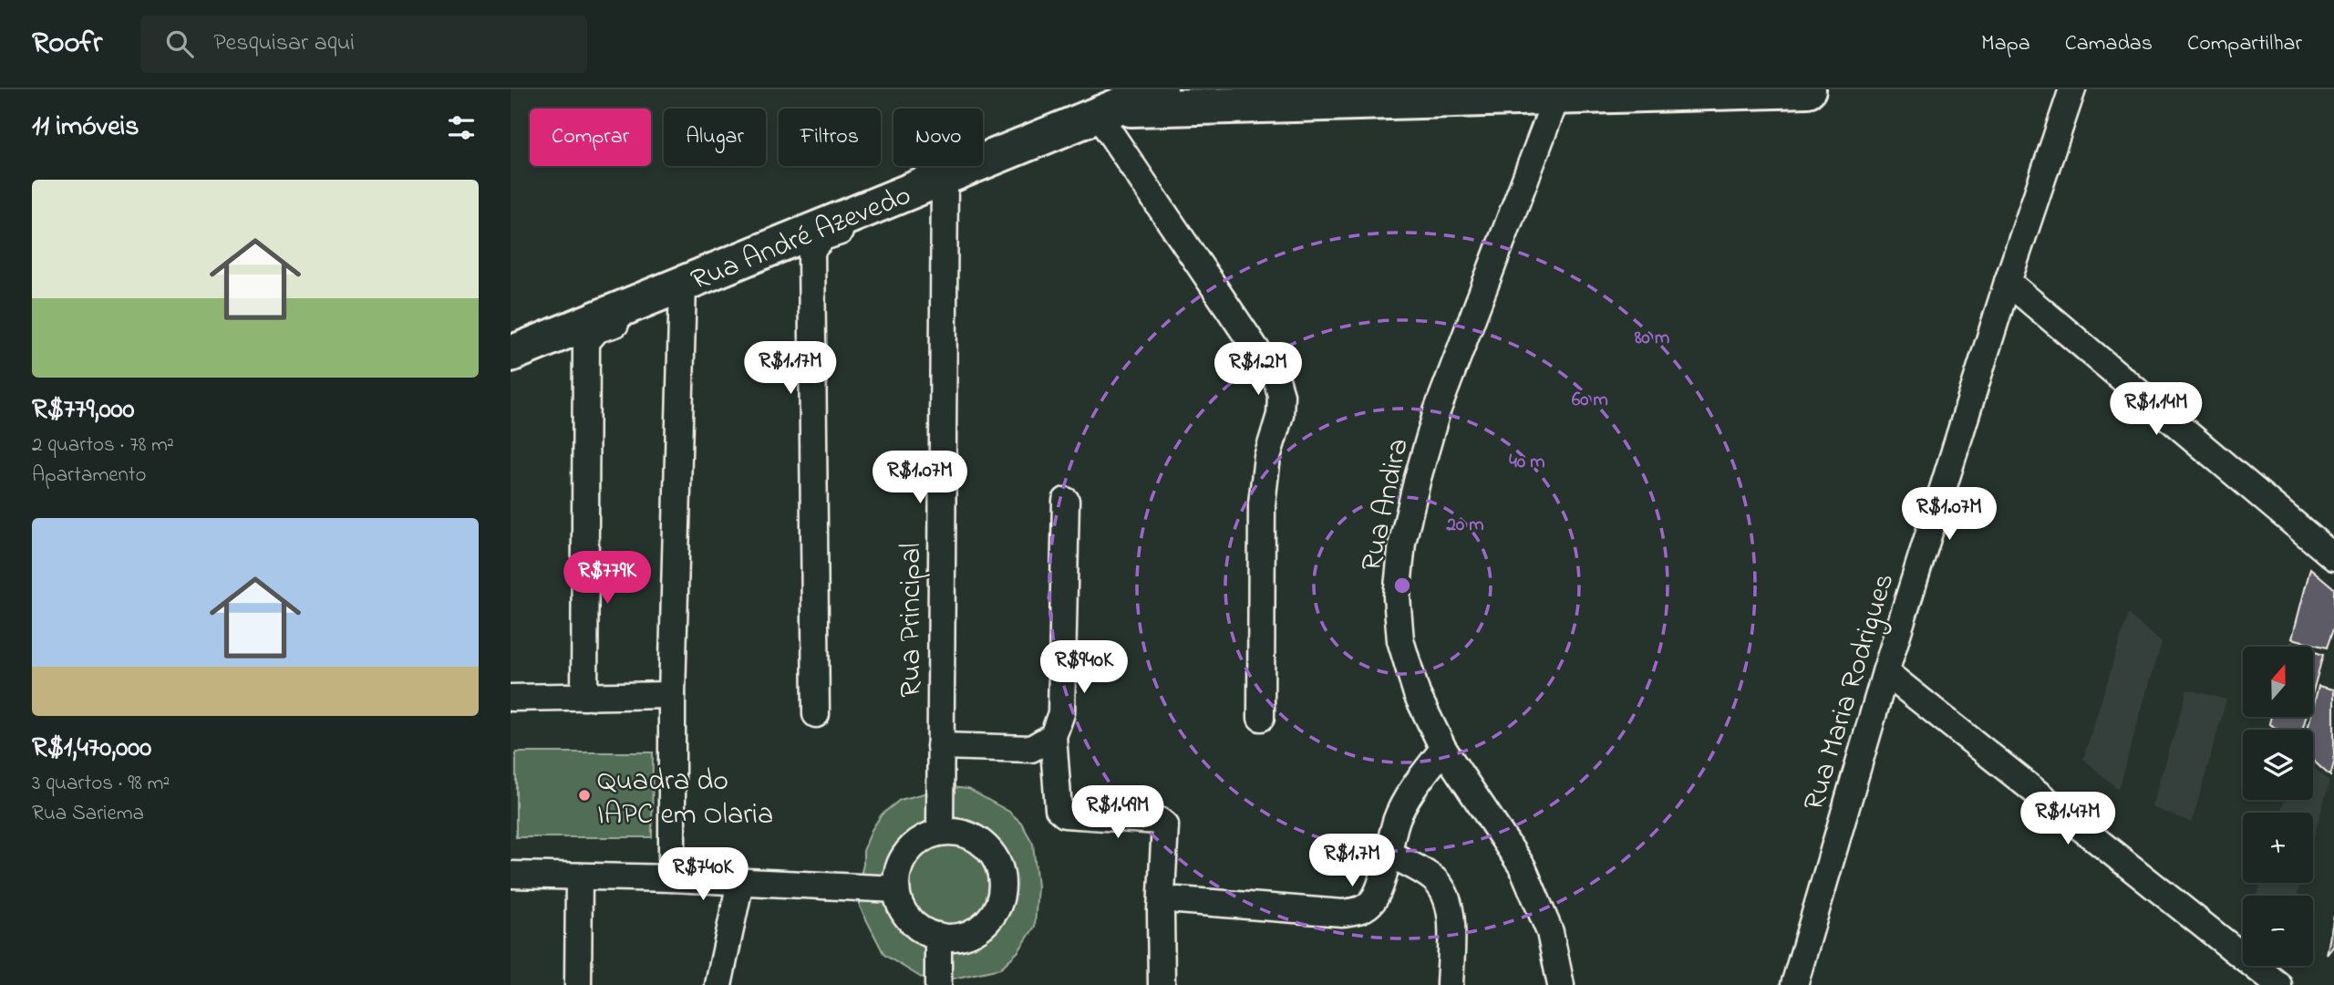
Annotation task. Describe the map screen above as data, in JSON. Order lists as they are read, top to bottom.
{
  "streets": {
    "street": [
      "Rua André Azevedo",
      "Rua Andira",
      "Rua Principal",
      "Rua Maria Rodrigues"
    ]
  },
  "crossings": [
    ["Rua André Azevedo", "Rua Principal"]
  ],
  "places": ["Quadra do IAPC em Olaria"],
  "north": "top",
  "page": {
    "header": "Roofr",
    "search": "Pesquisar aqui",
    "nav": ["Mapa", "Camadas", "Compartilhar"],
    "heading": "11 imóveis",
    "chip": [
      "Comprar",
      "Alugar",
      "Filtros",
      "Novo"
    ],
    "list": [
      {
        "name": "R$779,000",
        "note": "2 quartos · 78 m² · Apartamento"
      },
      {
        "name": "R$1,470,000",
        "note": "3 quartos · 98 m² · Rua Sariema"
      }
    ],
    "price": [
      "R$1.17M",
      "R$1.2M",
      "R$1.14M",
      "R$1.07M",
      "R$1.07M",
      "R$779K",
      "R$940K",
      "R$1.49M",
      "R$1.47M",
      "R$1.7M",
      "R$740K"
    ],
    "map_buttons": ["+", "−"]
  },
  "rings": [
    "80 m",
    "60 m",
    "40 m",
    "20 m"
  ]
}
